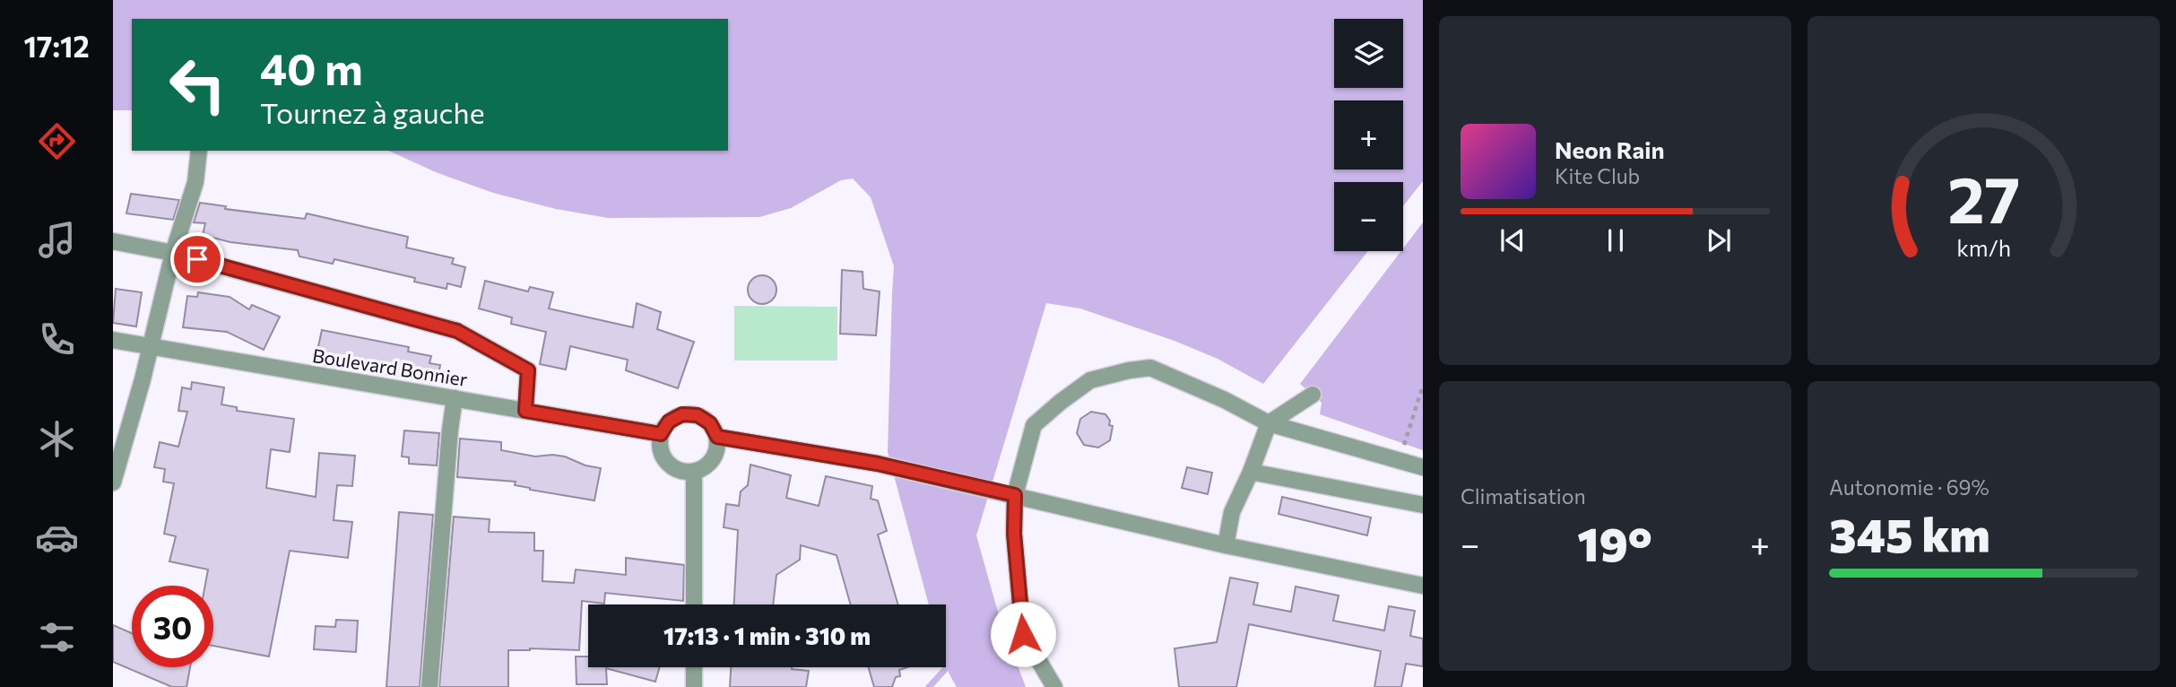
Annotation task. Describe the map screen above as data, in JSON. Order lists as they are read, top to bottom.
{
  "streets": {
    "street": ["Boulevard Bonnier"]
  },
  "page": {
    "tabs": "17:12",
    "map_buttons": ["+", "−"],
    "turn": ["40 m", "Tournez à gauche"],
    "song": ["Neon Rain", "Kite Club"],
    "tile": [
      "Climatisation",
      ["Autonomie · 69%", "345 km"]
    ],
    "heat": ["−", "19°", "+"],
    "limit": "30",
    "trip": "17:13 · 1 min · 310 m",
    "gauge": ["27", "km/h"]
  }
}
